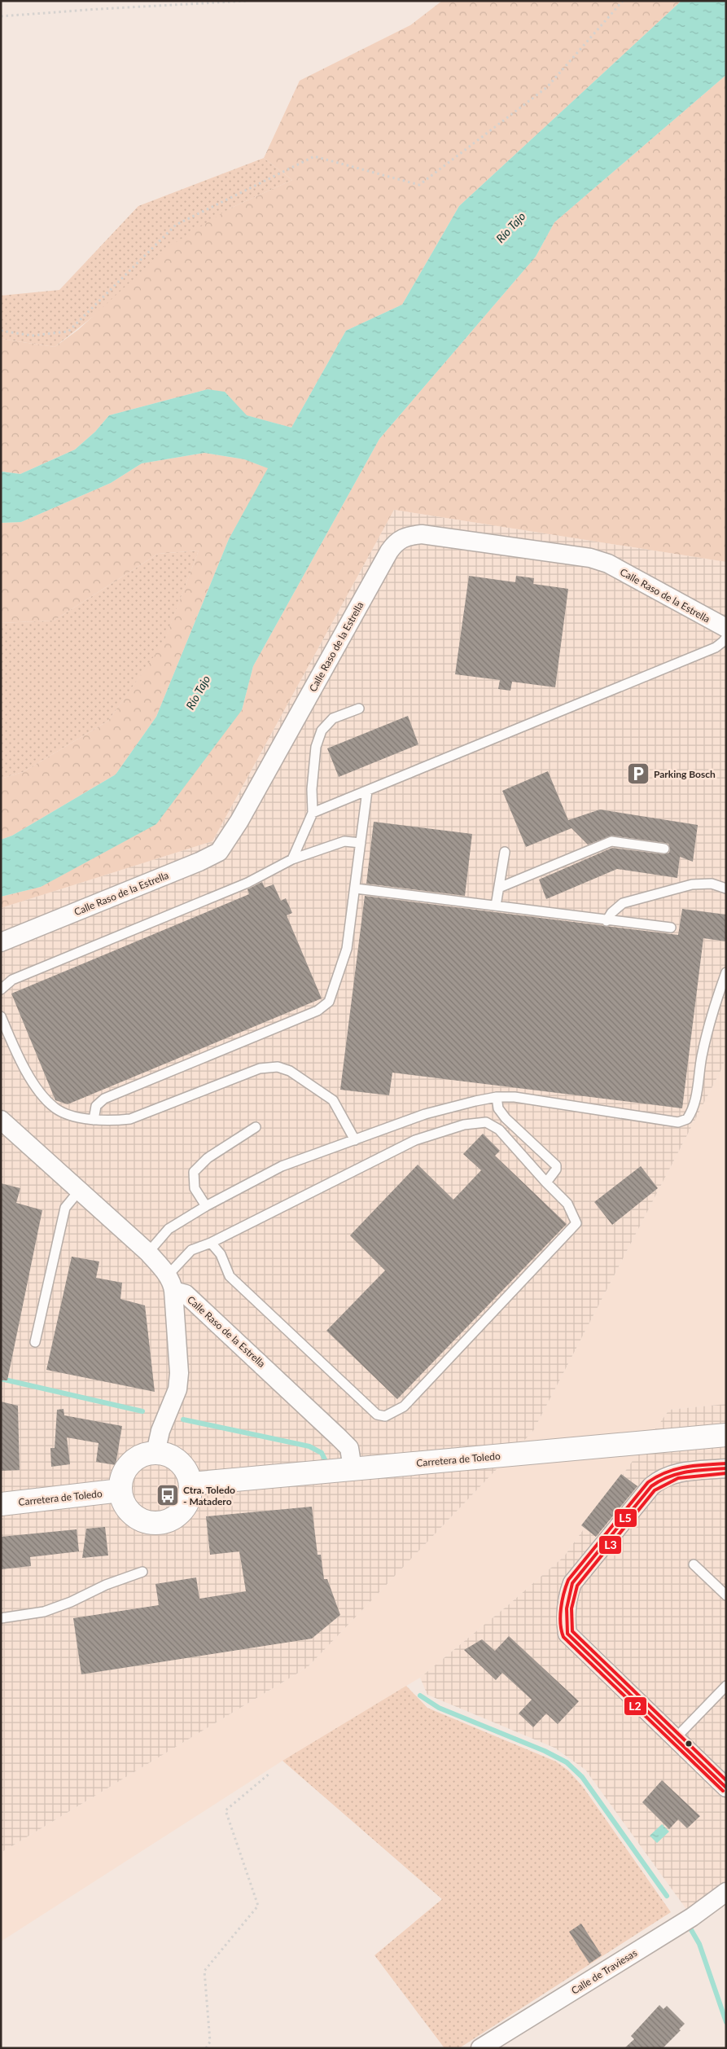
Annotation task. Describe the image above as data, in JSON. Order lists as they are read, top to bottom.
{
  "streets": {
    "street": ["Calle Raso de la Estrella", "Carretera de Toledo", "Calle de Traviesas"]
  },
  "crossings": [
    ["Calle Raso de la Estrella", "Carretera de Toledo"]
  ],
  "water": ["Río Tajo"],
  "places": {
    "parking": ["Parking Bosch"],
    "bus stop": ["Ctra. Toledo - Matadero"]
  },
  "lines": ["transit line L2", "transit line L5", "transit line L3"]
}
